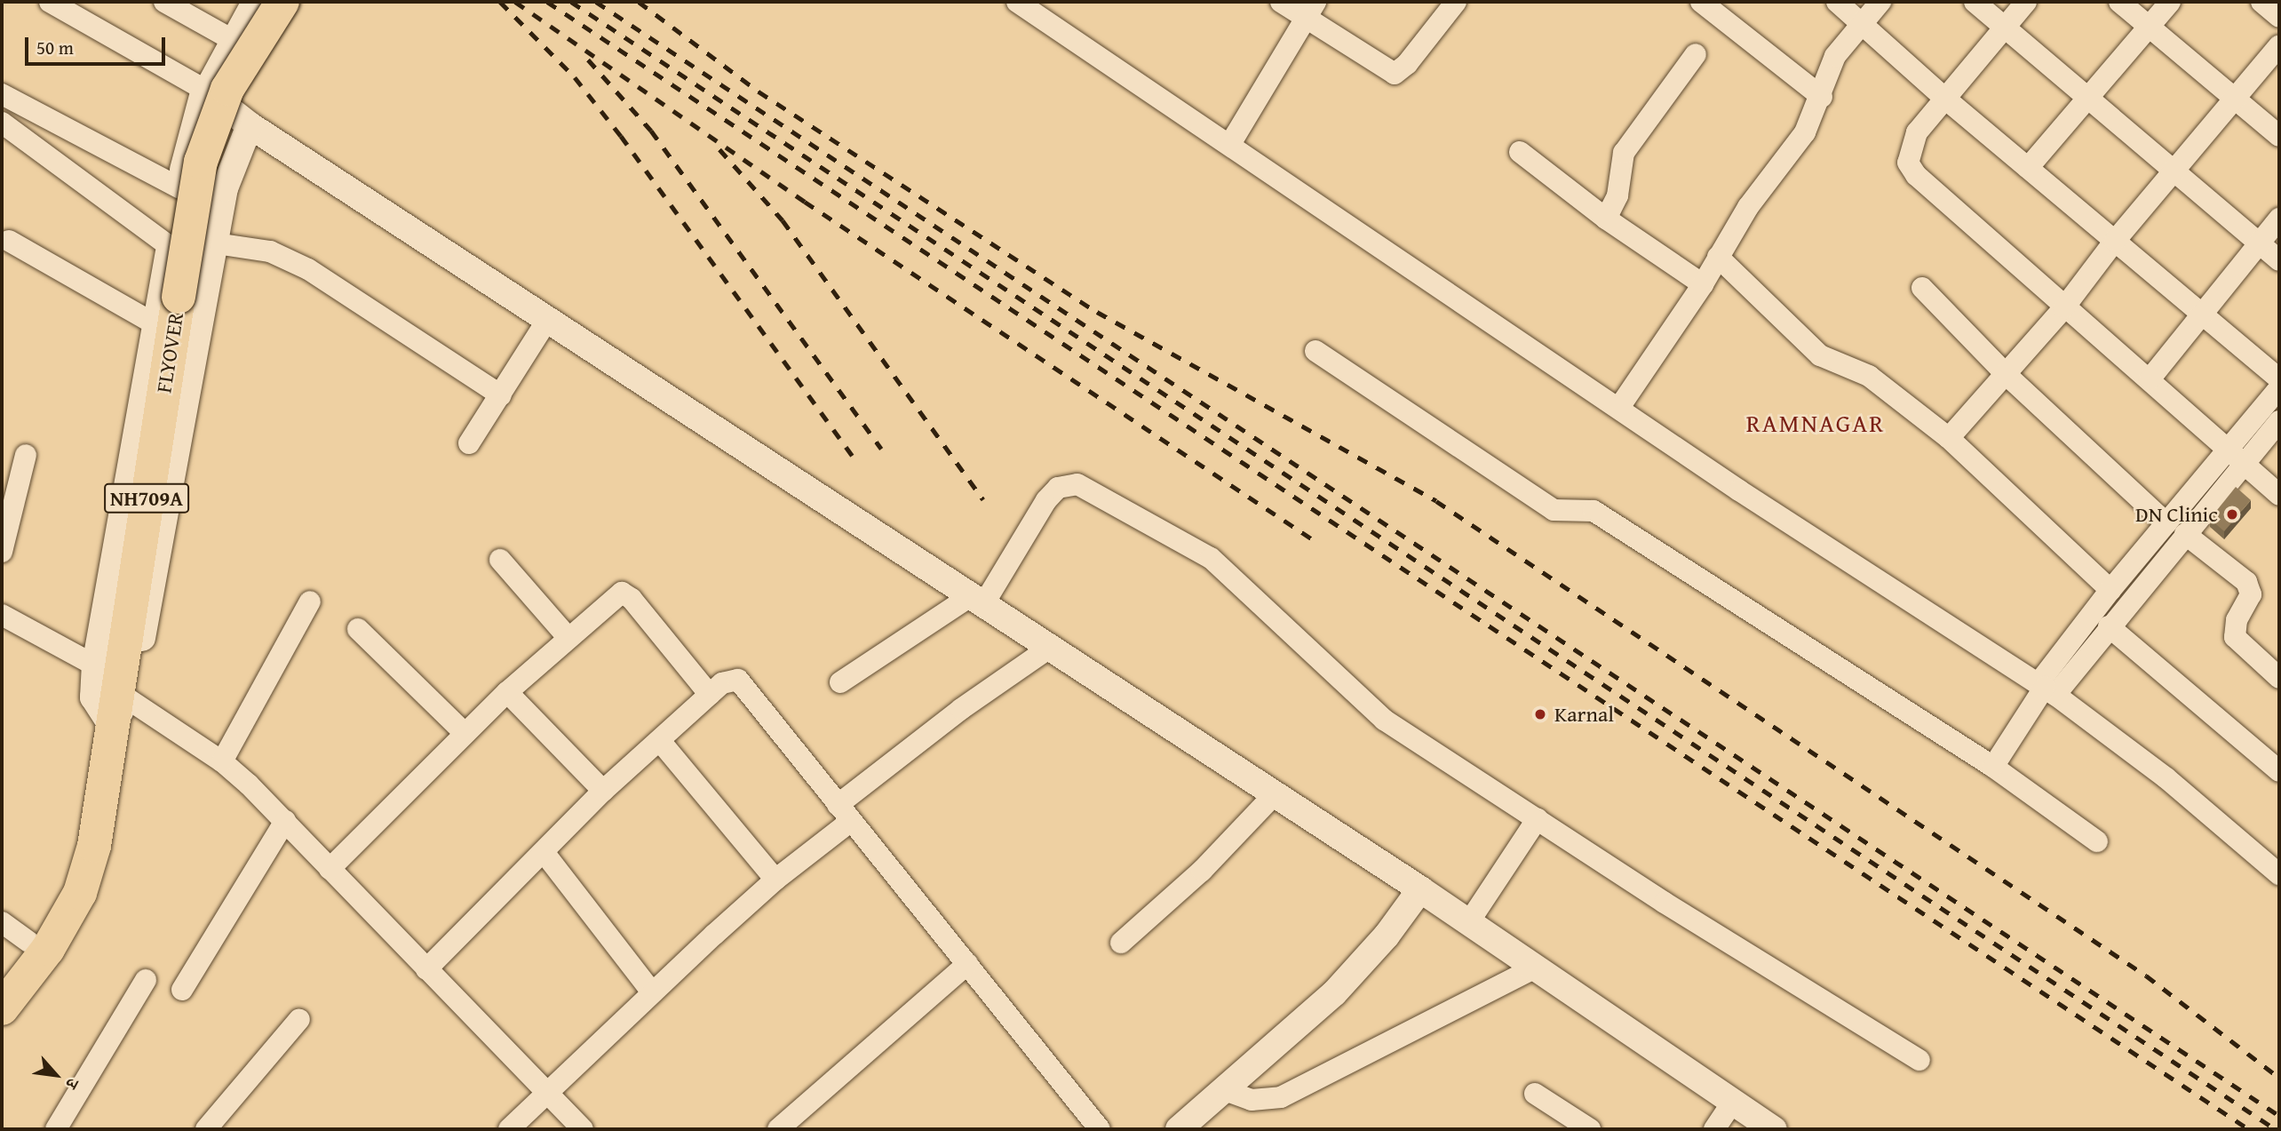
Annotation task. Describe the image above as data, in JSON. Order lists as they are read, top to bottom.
{
  "streets": {
    "highway": ["FLYOVER", "NH709A"]
  },
  "crossings": [
    ["FLYOVER", "NH709A"]
  ],
  "districts": ["RAMNAGAR"],
  "places": ["DN Clinic", "Karnal"],
  "scale_bar": "50 m",
  "north": "bottom right"
}
